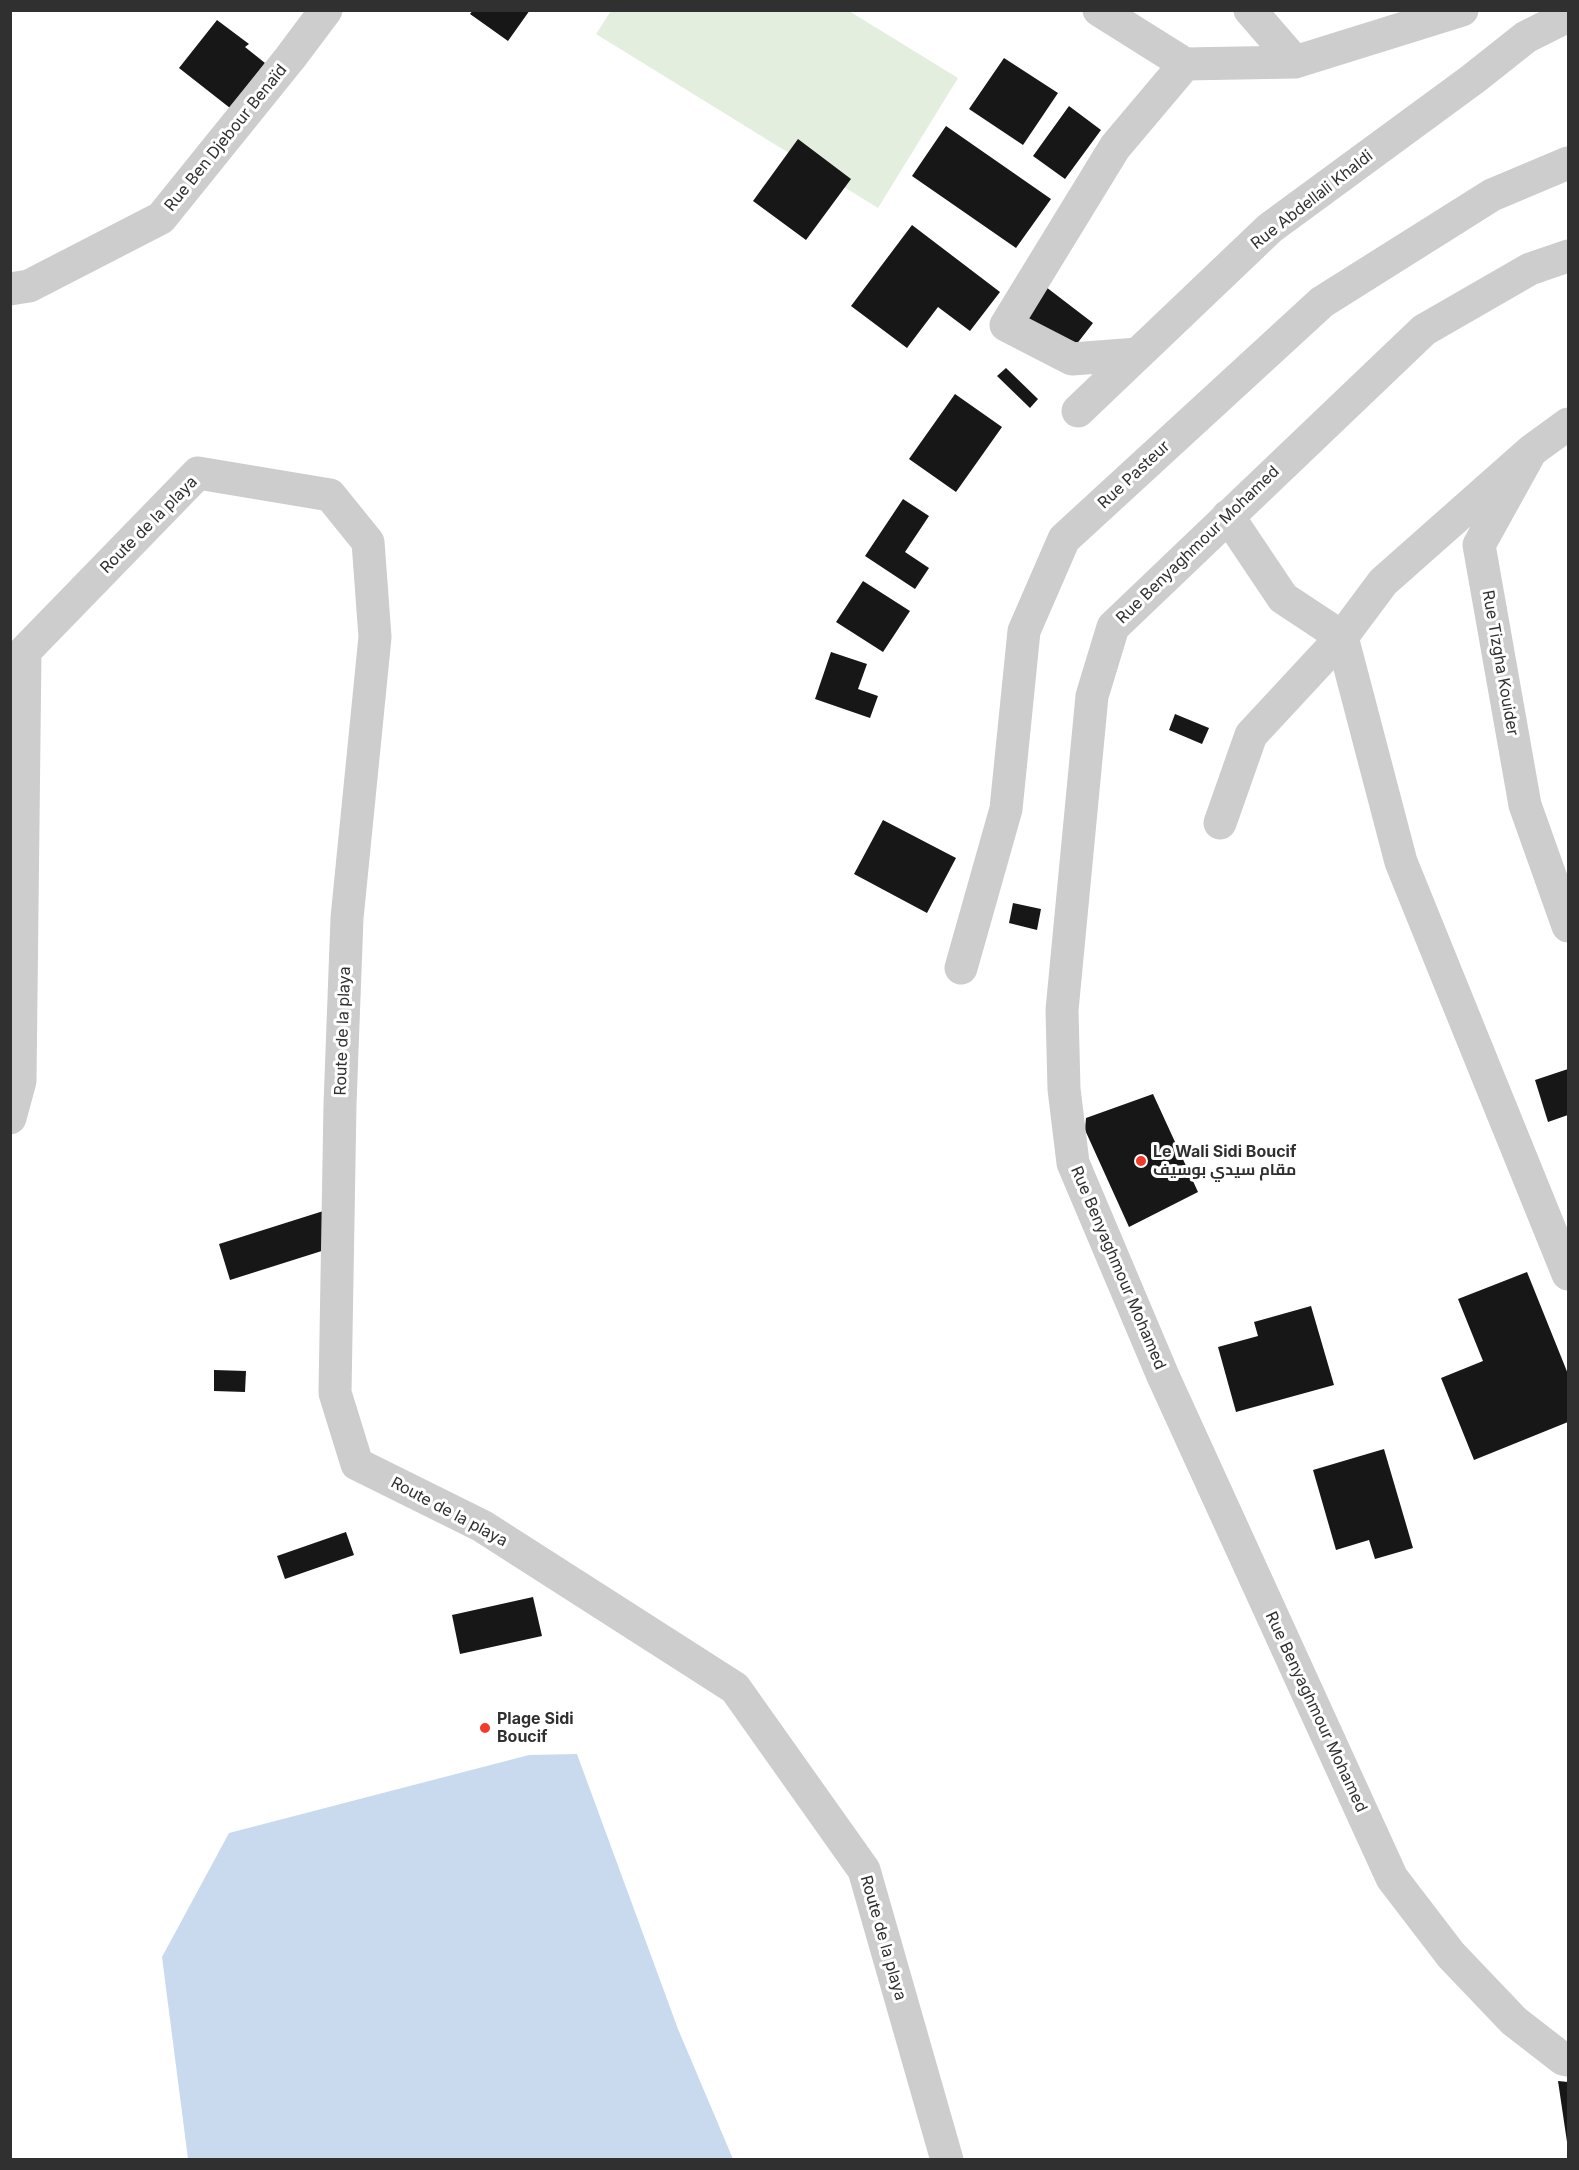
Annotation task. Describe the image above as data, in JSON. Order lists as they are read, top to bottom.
{
  "streets": {
    "street": [
      "Rue Ben Djebour Benaïd",
      "Rue Abdellali Khaldi",
      "Rue Pasteur",
      "Route de la playa",
      "Rue Benyaghmour Mohamed",
      "Rue Tizgha Kouider"
    ]
  },
  "places": ["Le Wali Sidi Boucif مقام سيدي بوسيف", "Plage Sidi Boucif"]
}
